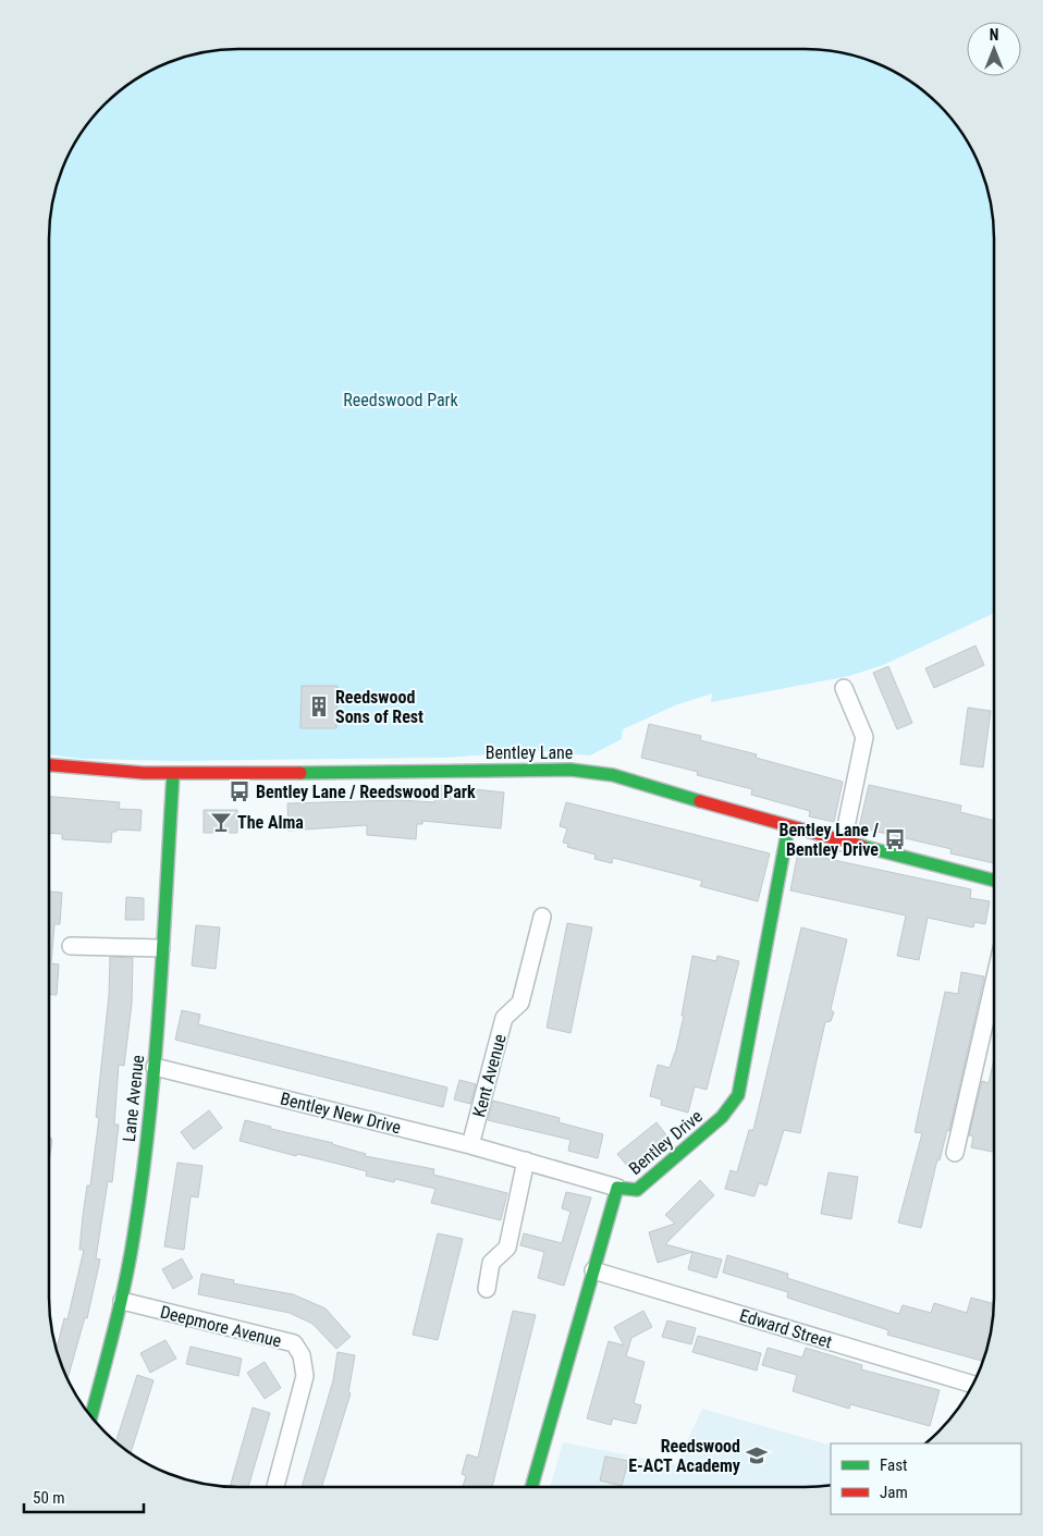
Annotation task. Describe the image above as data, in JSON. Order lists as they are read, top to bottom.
{
  "streets": {
    "street": [
      "Bentley Lane",
      "Kent Avenue",
      "Lane Avenue",
      "Bentley New Drive",
      "Bentley Drive",
      "Deepmore Avenue",
      "Edward Street"
    ]
  },
  "crossings": [
    ["Bentley Lane", "Lane Avenue"],
    ["Bentley Lane", "Bentley Drive"],
    ["Kent Avenue", "Bentley New Drive"],
    ["Lane Avenue", "Bentley New Drive"],
    ["Lane Avenue", "Deepmore Avenue"],
    ["Bentley New Drive", "Bentley Drive"],
    ["Bentley Drive", "Edward Street"]
  ],
  "parks": ["Reedswood Park"],
  "places": {
    "building": ["Reedswood Sons of Rest"],
    "bus stop": ["Bentley Lane / Reedswood Park", "Bentley Lane / Bentley Drive"],
    "bar": ["The Alma"],
    "school or university": ["Reedswood E-ACT Academy"]
  },
  "legend": ["Fast", "Jam"],
  "scale_bar": "50 m",
  "north": "top"
}
